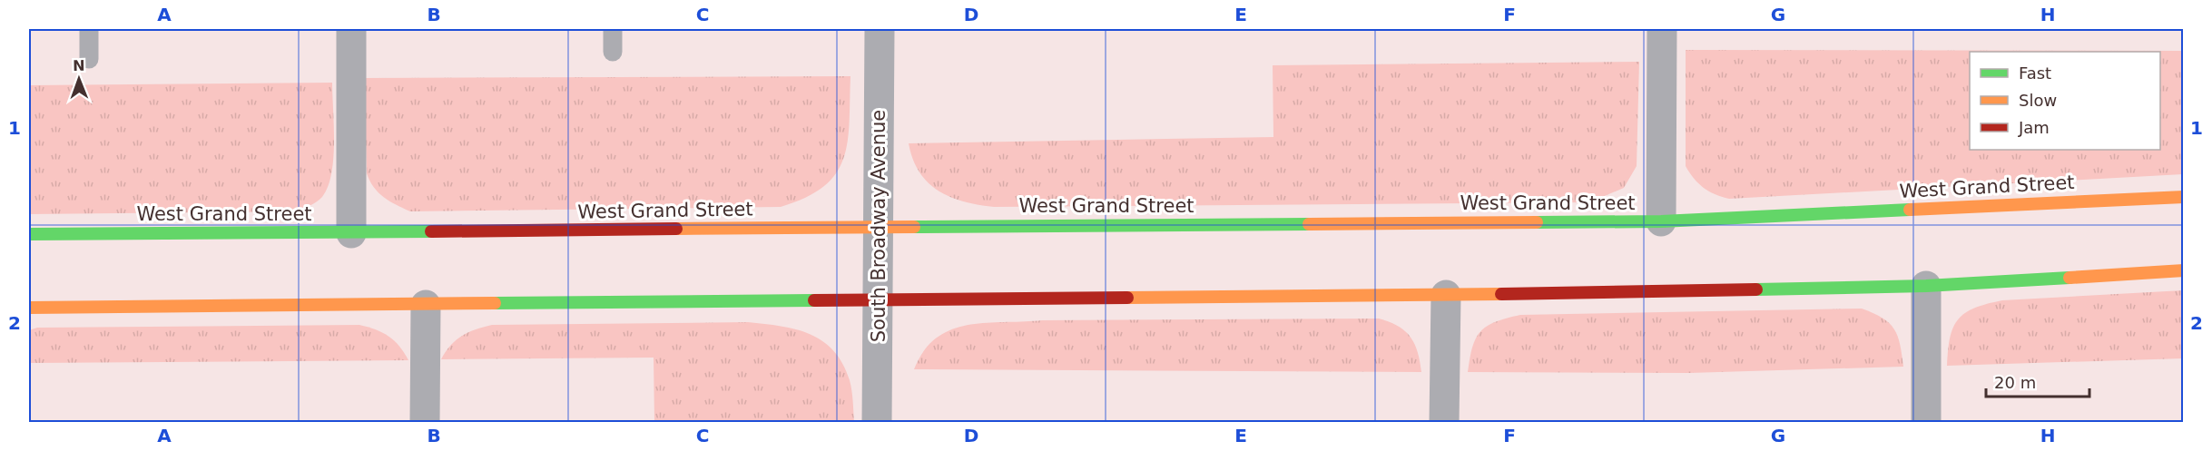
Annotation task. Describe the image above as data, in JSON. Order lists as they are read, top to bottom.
{
  "streets": {
    "main road": ["West Grand Street"],
    "street": ["South Broadway Avenue"]
  },
  "crossings": [
    ["West Grand Street", "South Broadway Avenue"]
  ],
  "legend": ["Fast", "Slow", "Jam"],
  "scale_bar": "20 m",
  "north": "top",
  "grid": {
    "columns": [
      "A",
      "B",
      "C",
      "D",
      "E",
      "F",
      "G",
      "H"
    ],
    "rows": ["1", "2"]
  }
}
